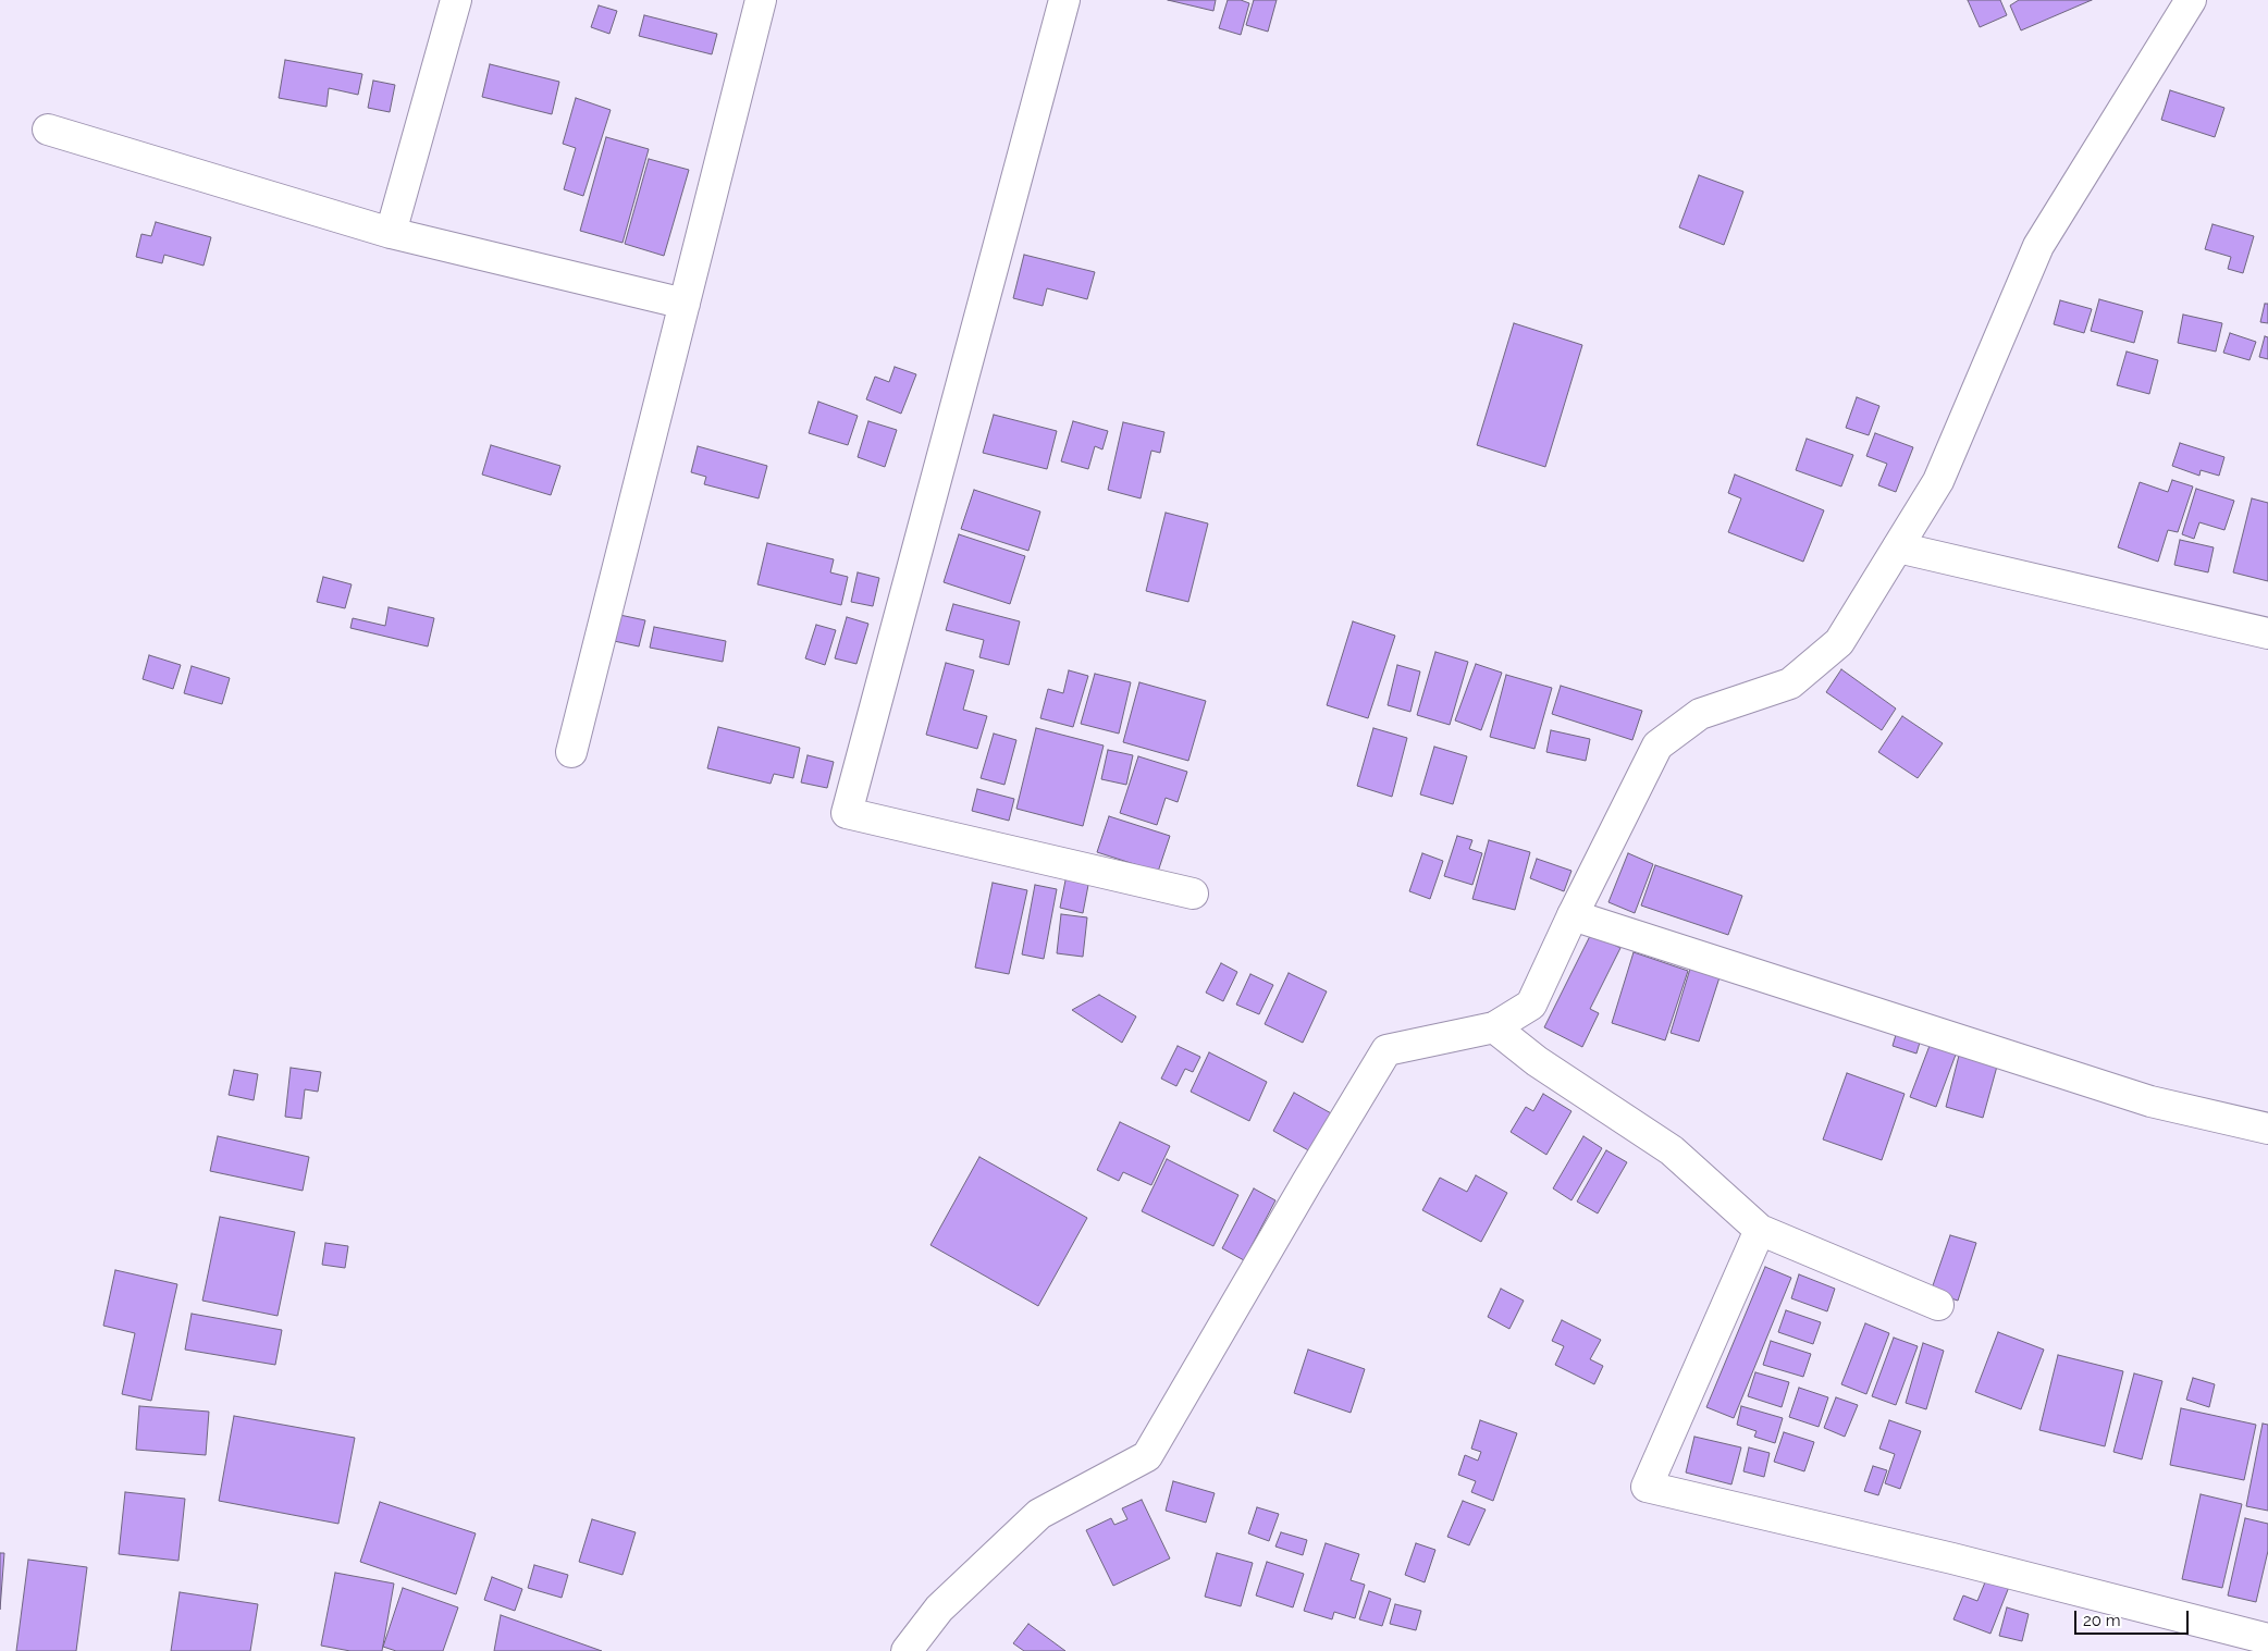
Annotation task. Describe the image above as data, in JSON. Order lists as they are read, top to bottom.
{
  "scale_bar": "20 m"
}
